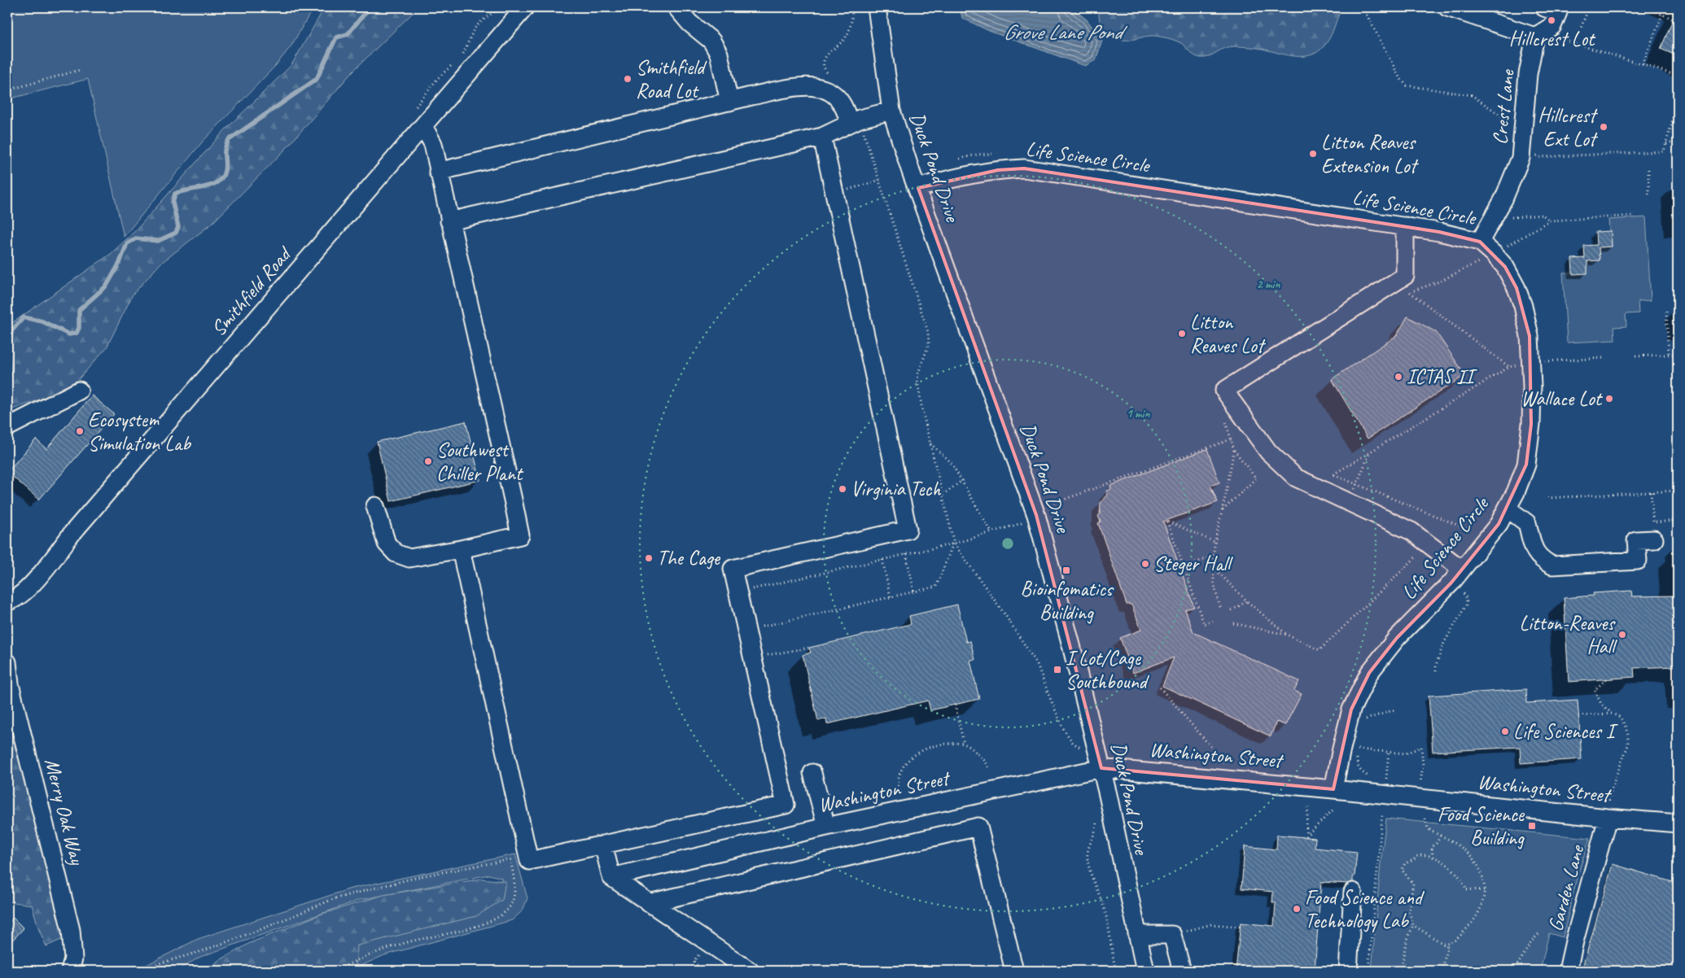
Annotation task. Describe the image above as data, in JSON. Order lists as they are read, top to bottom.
{
  "streets": {
    "street": [
      "Crest Lane",
      "Life Science Circle",
      "Duck Pond Drive",
      "Smithfield Road",
      "Washington Street",
      "Merry Oak Way",
      "Garden Lane"
    ]
  },
  "crossings": [
    ["Crest Lane", "Life Science Circle"],
    ["Life Science Circle", "Duck Pond Drive"],
    ["Life Science Circle", "Washington Street"],
    ["Duck Pond Drive", "Washington Street"],
    ["Washington Street", "Garden Lane"]
  ],
  "water": ["Grove Lane Pond"],
  "places": {
    "other": [
      "Hillcrest Lot",
      "Smithfield Road Lot",
      "Hillcrest Ext Lot",
      "Litton Reaves Extension Lot",
      "Litton Reaves Lot",
      "ICTAS II",
      "Wallace Lot",
      "Ecosystem Simulation Lab",
      "Southwest Chiller Plant",
      "Virginia Tech",
      "The Cage",
      "Steger Hall",
      "Litton-Reaves Hall",
      "Life Sciences I",
      "Food Science and Technology Lab"
    ],
    "transit": ["Bioinfomatics Building", "I Lot/Cage Southbound", "Food Science Building"]
  },
  "rings": ["2 min", "1 min"]
}
